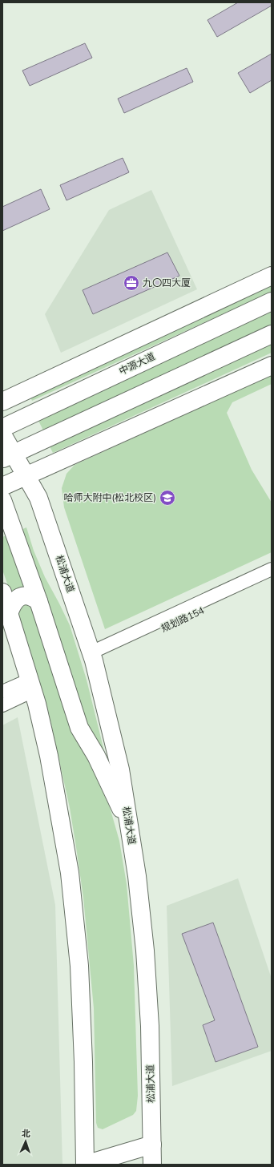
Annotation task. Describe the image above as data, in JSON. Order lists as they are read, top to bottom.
{
  "streets": {
    "highway": ["中源大道", "松浦大道"],
    "street": ["规划路154"]
  },
  "crossings": [
    ["松浦大道", "规划路154"]
  ],
  "places": {
    "office": ["九〇四大厦"],
    "school or university": ["哈师大附中(松北校区)"]
  },
  "north": "top"
}
